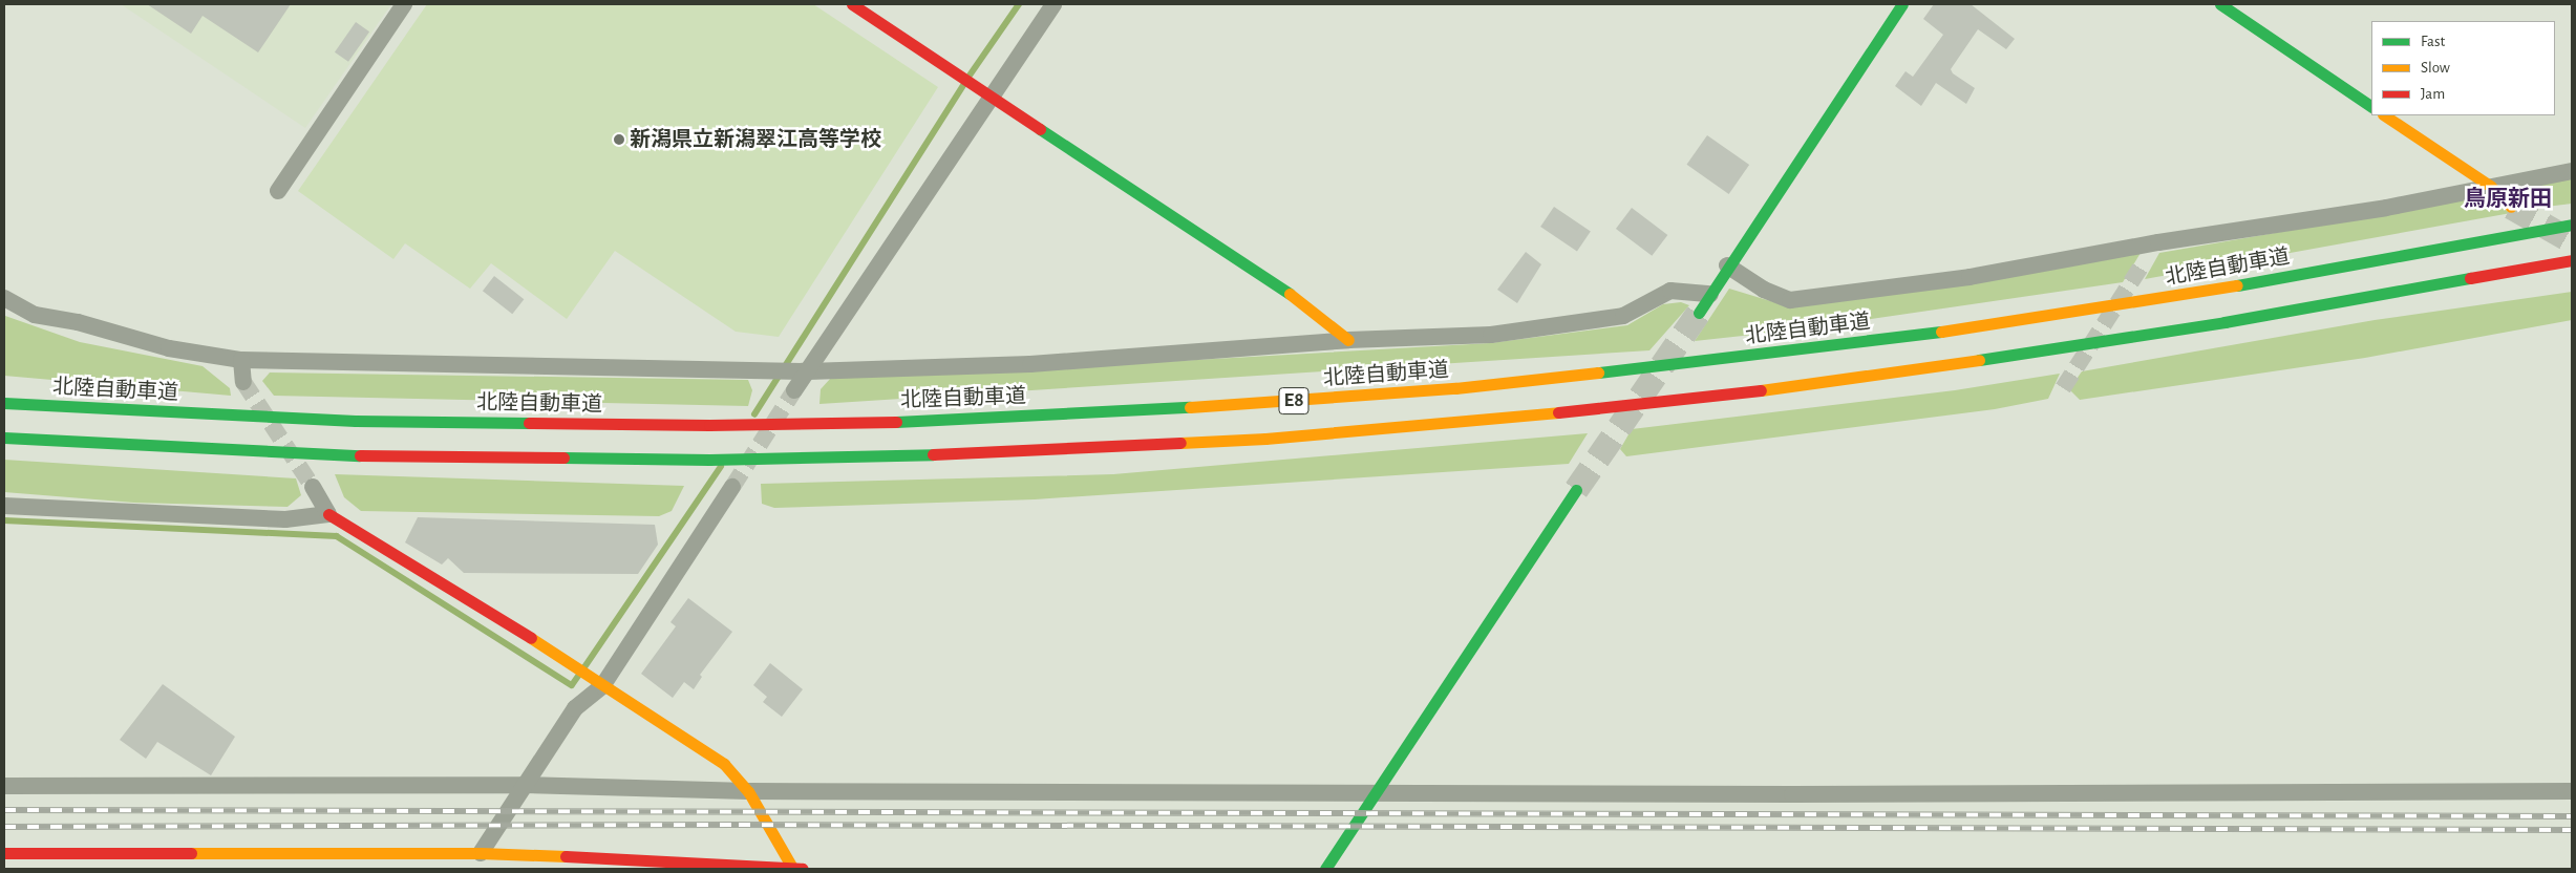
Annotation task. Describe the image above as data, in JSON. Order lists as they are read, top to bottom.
{
  "streets": {
    "main road": ["北陸自動車道", "E8"]
  },
  "districts": ["鳥原新田"],
  "places": ["新潟県立新潟翠江高等学校"],
  "legend": ["Fast", "Slow", "Jam"]
}
